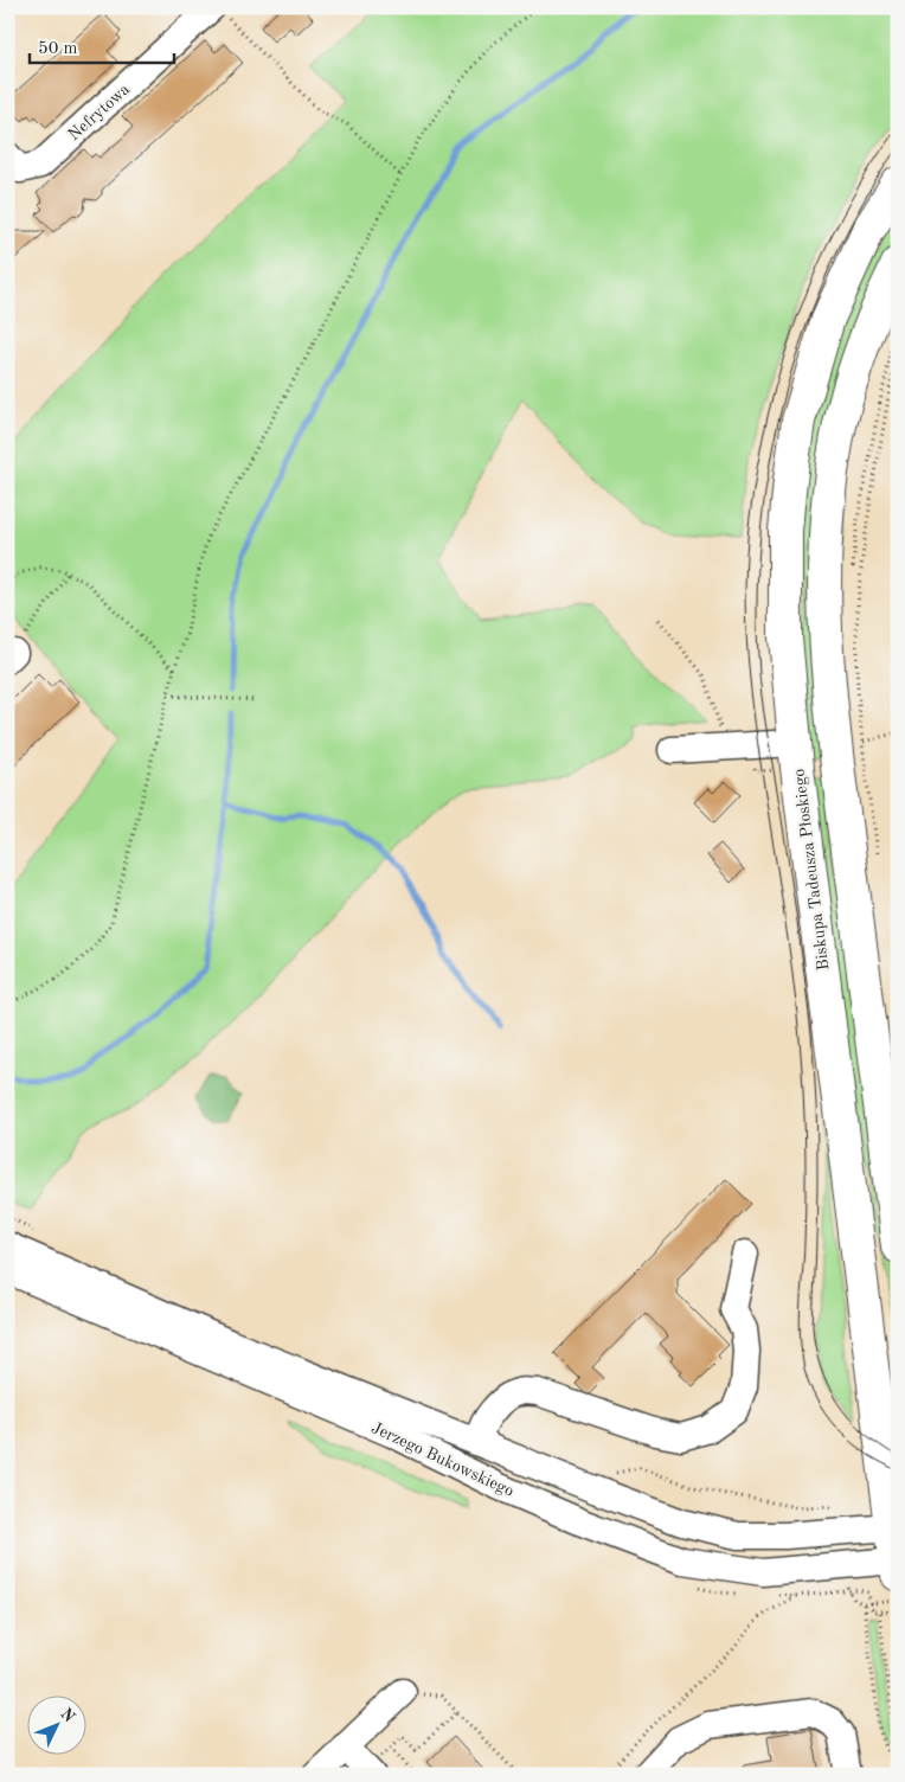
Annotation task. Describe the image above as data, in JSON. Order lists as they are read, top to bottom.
{
  "streets": {
    "main road": ["Biskupa Tadeusza Płoskiego"],
    "street": ["Nefrytowa", "Jerzego Bukowskiego"]
  },
  "crossings": [
    ["Biskupa Tadeusza Płoskiego", "Jerzego Bukowskiego"]
  ],
  "scale_bar": "50 m",
  "north": "top right"
}
